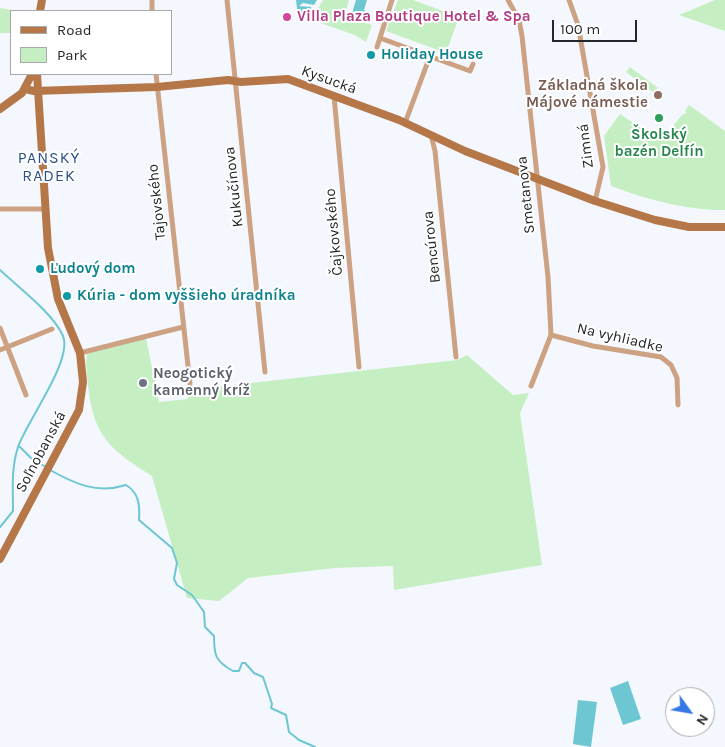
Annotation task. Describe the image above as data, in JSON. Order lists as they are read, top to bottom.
{
  "streets": {
    "street": [
      "Kysucká",
      "Zimná",
      "Kukučínova",
      "Smetanova",
      "Tajovského",
      "Čajkovského",
      "Bencúrova",
      "Na vyhliadke",
      "Soľnobanská"
    ]
  },
  "crossings": [
    ["Kysucká", "Zimná"],
    ["Kysucká", "Kukučínova"],
    ["Kysucká", "Smetanova"],
    ["Kysucká", "Tajovského"],
    ["Kysucká", "Čajkovského"],
    ["Kysucká", "Bencúrova"],
    ["Kysucká", "Soľnobanská"],
    ["Smetanova", "Na vyhliadke"]
  ],
  "districts": ["PANSKÝ RADEK"],
  "places": [
    "Villa Plaza Boutique Hotel & Spa",
    "Holiday House",
    "Základná škola Májové námestie",
    "Školský bazén Delfín",
    "Ľudový dom",
    "Kúria - dom vyššieho úradníka",
    "Neogotický kamenný kríž"
  ],
  "legend": ["Road", "Park"],
  "scale_bar": "100 m",
  "north": "bottom right"
}
